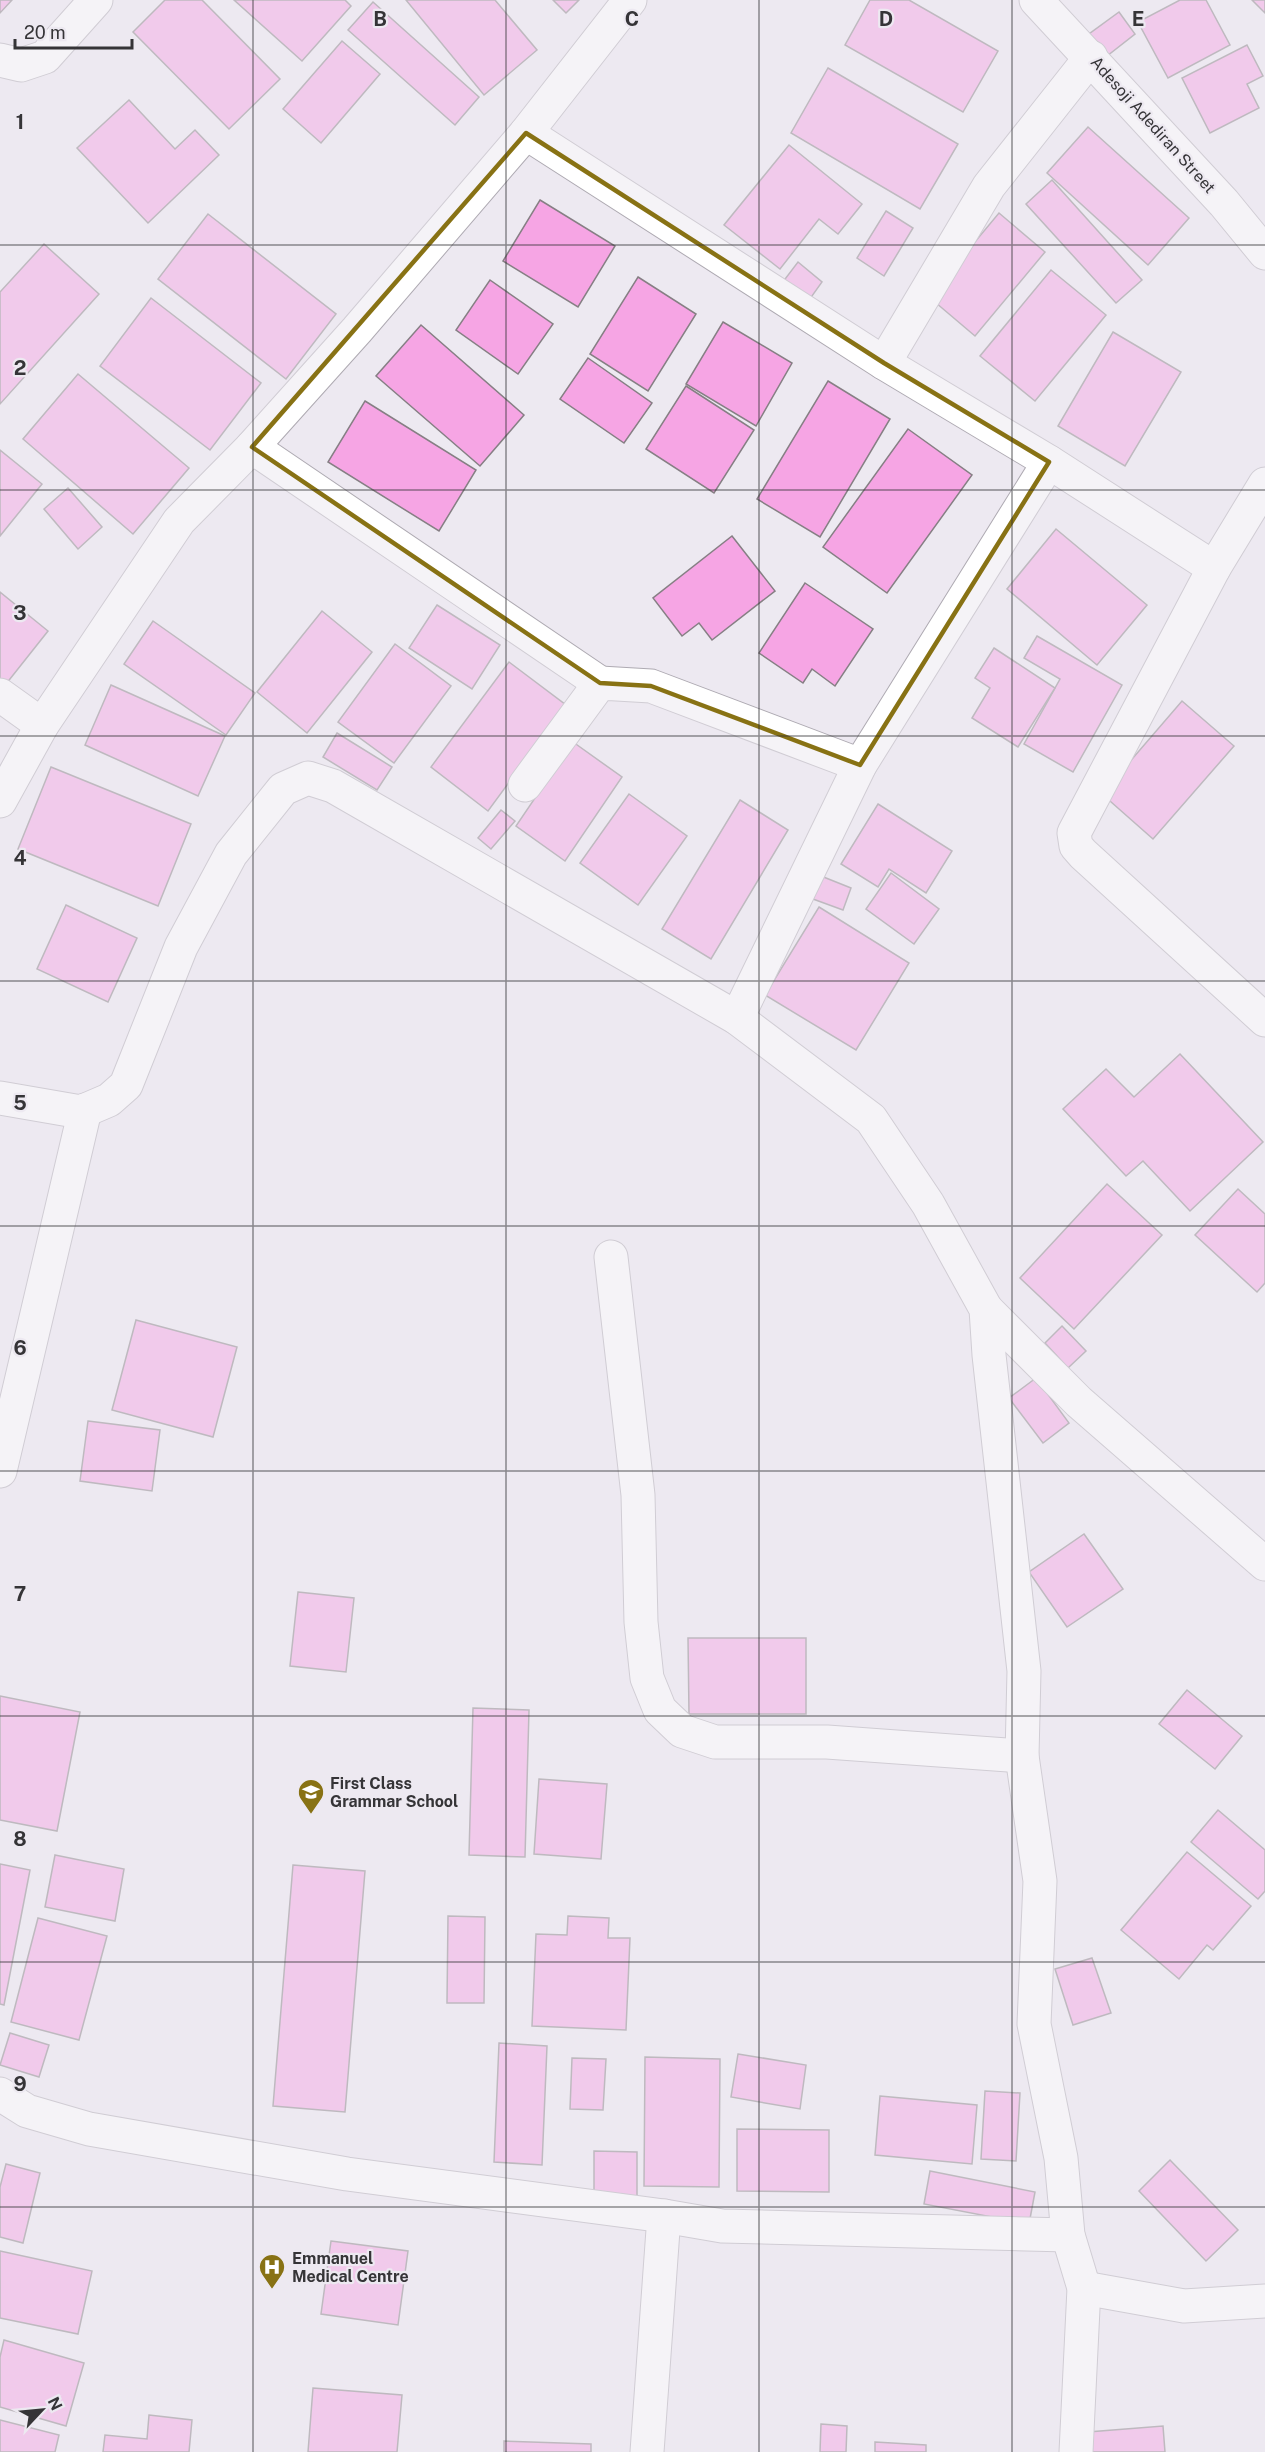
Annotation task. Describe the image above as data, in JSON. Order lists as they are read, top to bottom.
{
  "streets": {
    "street": ["Adesoji Adediran Street"]
  },
  "places": {
    "school or university": ["First Class Grammar School"],
    "hospital": ["Emmanuel Medical Centre"]
  },
  "scale_bar": "20 m",
  "north": "top right",
  "grid": {
    "columns": [
      "B",
      "C",
      "D",
      "E"
    ],
    "rows": [
      "1",
      "2",
      "3",
      "4",
      "5",
      "6",
      "7",
      "8",
      "9"
    ]
  }
}
